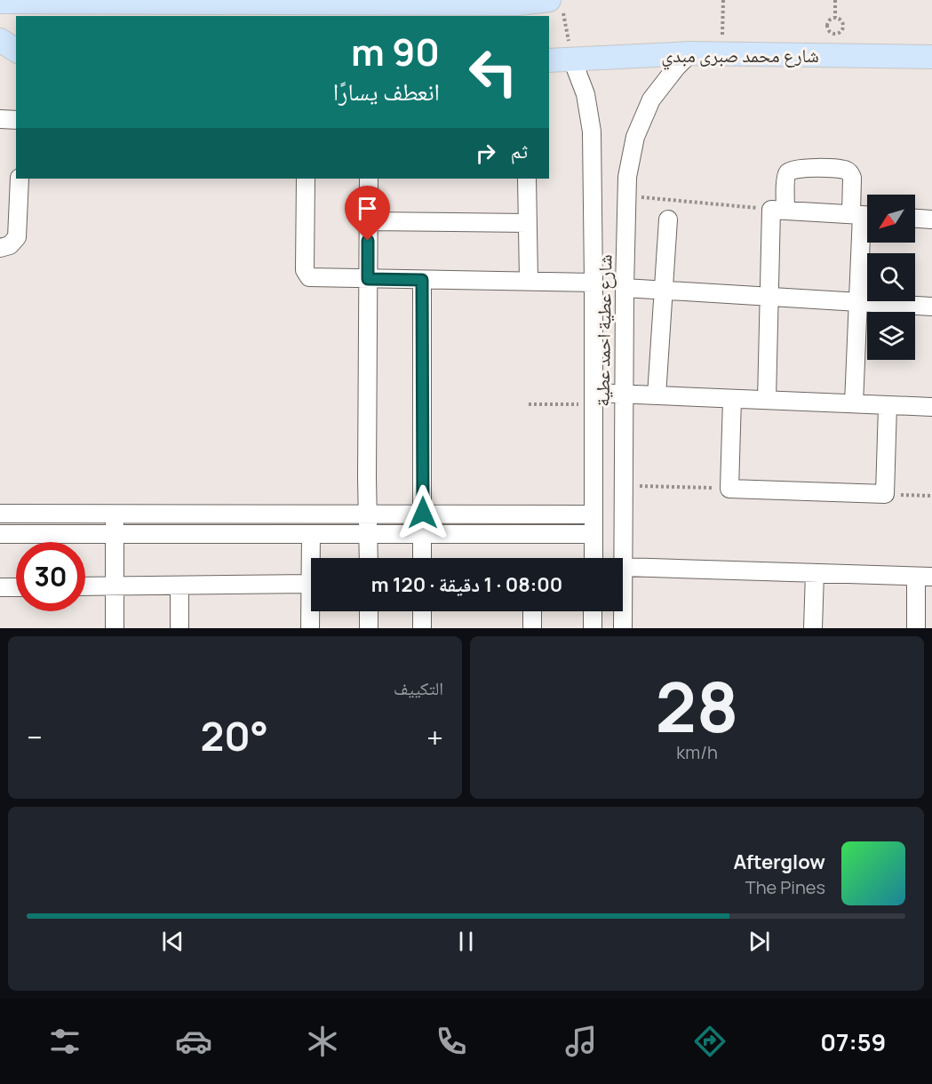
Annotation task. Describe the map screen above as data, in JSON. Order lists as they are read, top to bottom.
{
  "streets": {
    "main road": ["شارع محمد صبرى مبدي"],
    "street": ["شارع عطية احمد عطية"]
  },
  "crossings": [
    ["شارع محمد صبرى مبدي", "شارع عطية احمد عطية"]
  ],
  "north": "bottom left",
  "page": {
    "turn": ["90 m", "انعطف يسارًا"],
    "then": "ثم",
    "limit": "30",
    "trip": "08:00 · 1 دقيقة · 120 m",
    "tile": [
      ["28", "km/h"],
      "التكييف"
    ],
    "heat": ["−", "20°", "+"],
    "song": ["Afterglow", "The Pines"],
    "tabs": "07:59"
  }
}
